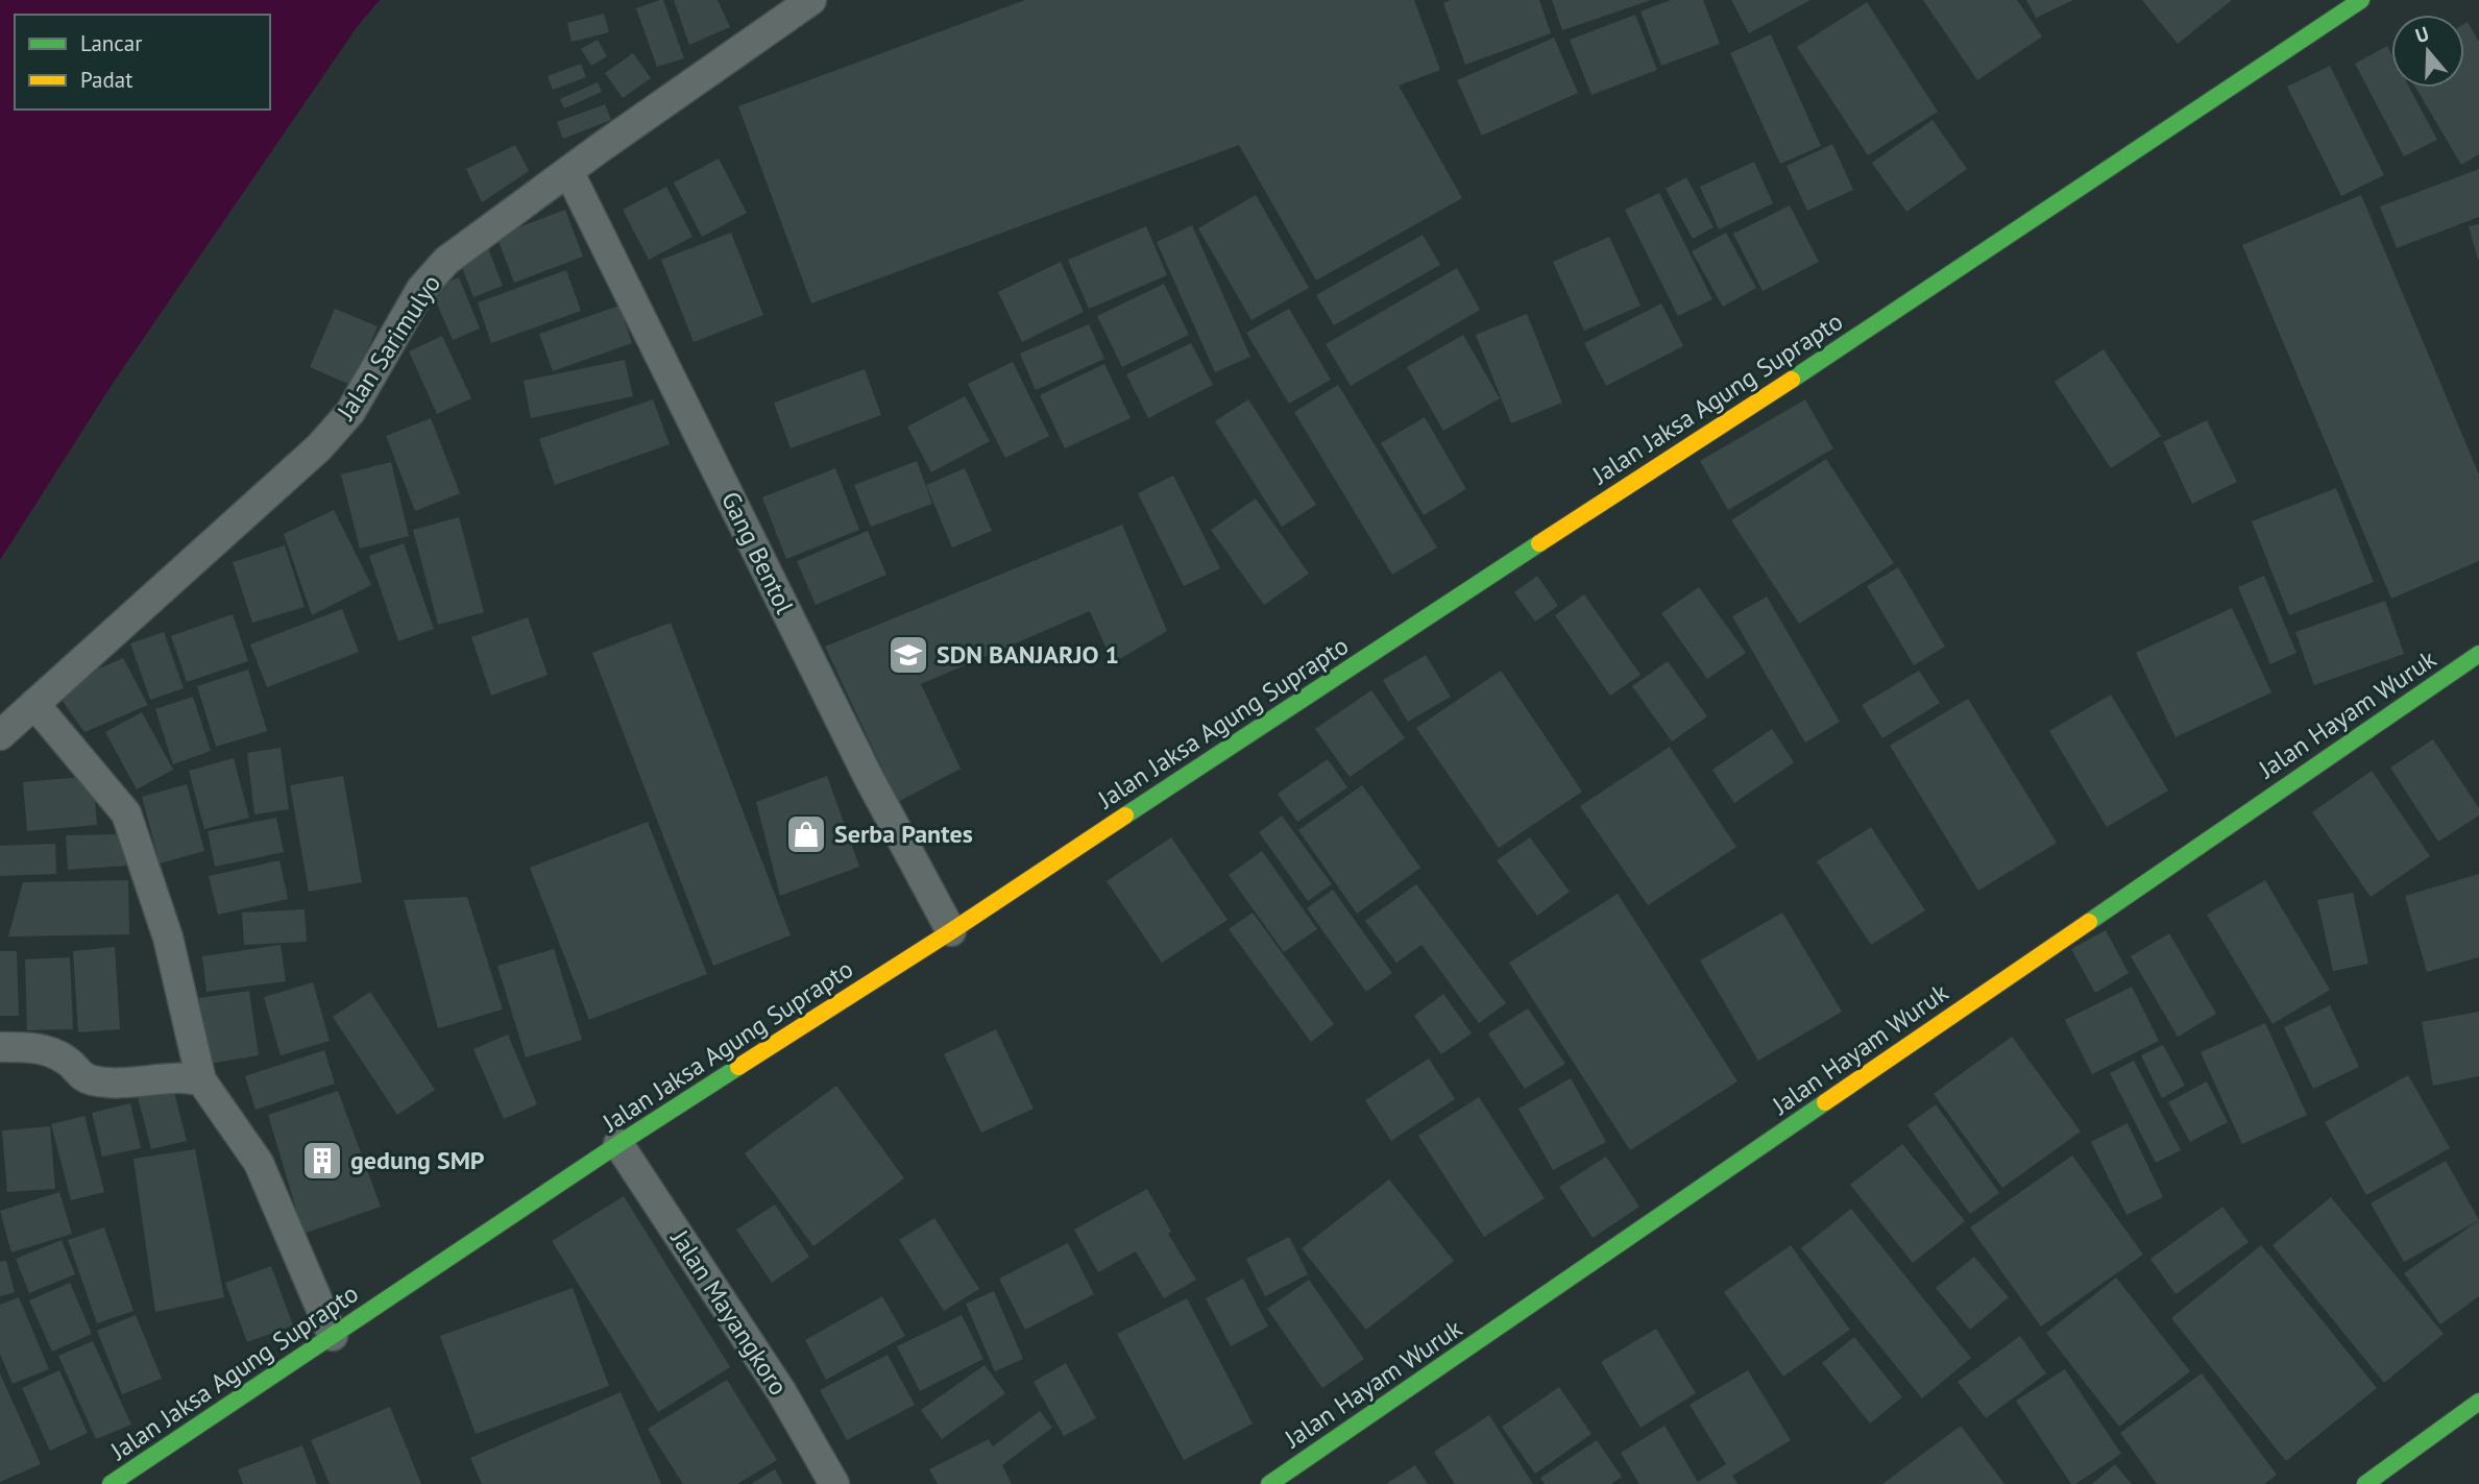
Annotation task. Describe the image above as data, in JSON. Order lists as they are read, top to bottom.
{
  "streets": {
    "main road": ["Jalan Jaksa Agung Suprapto", "Jalan Hayam Wuruk"],
    "street": ["Jalan Sarimulyo", "Gang Bentol", "Jalan Mayangkoro"]
  },
  "crossings": [
    ["Jalan Sarimulyo", "Gang Bentol"],
    ["Jalan Jaksa Agung Suprapto", "Gang Bentol"],
    ["Jalan Jaksa Agung Suprapto", "Jalan Mayangkoro"]
  ],
  "places": {
    "school or university": ["SDN BANJARJO 1"],
    "shop": ["Serba Pantes"],
    "building": ["gedung SMP"]
  },
  "legend": ["Lancar", "Padat"],
  "north": "top"
}
